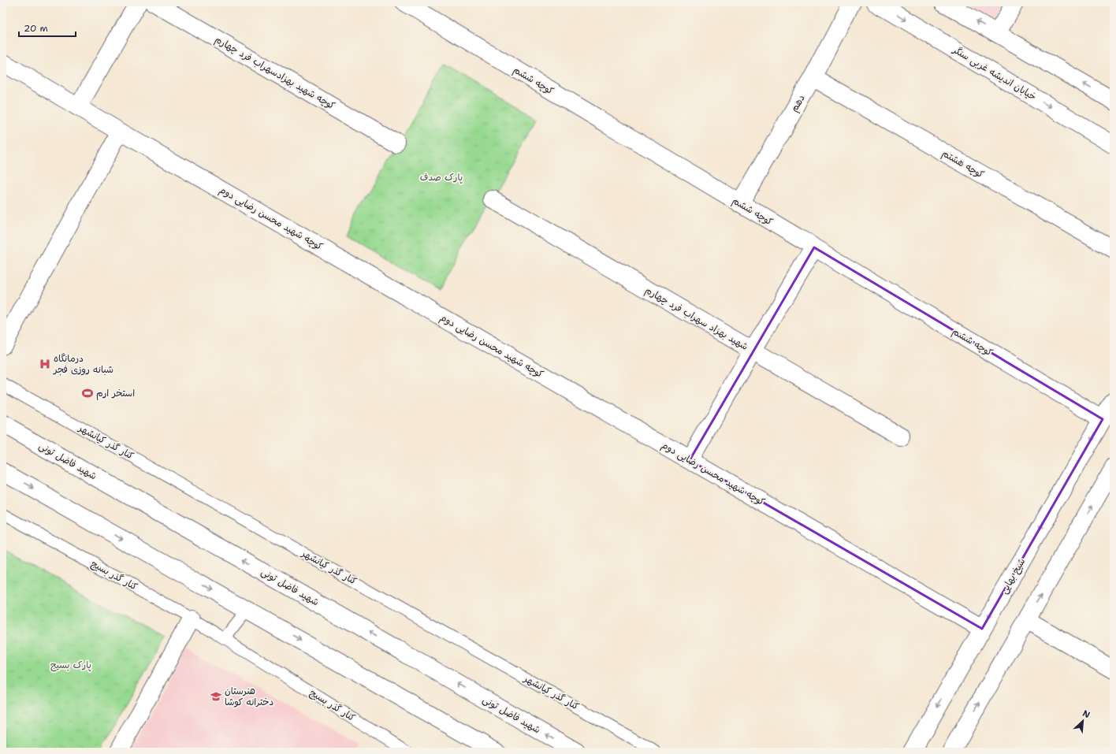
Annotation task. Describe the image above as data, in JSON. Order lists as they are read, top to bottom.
{
  "streets": {
    "street": [
      "کوچه شهید بهزادسهراب فرد چهارم",
      "خیابان اندیشه غربی سنگر",
      "کوچه ششم",
      "دهم",
      "کوچه هشتم",
      "کوچه شهید محسن رضایی دوم",
      "شهید بهزاد سهراب فرد چهارم",
      "شهید فاضل تونی",
      "شیخ بهایی"
    ],
    "lane": ["کنار گذر کیانشهر", "کنار گذر بسیج"]
  },
  "crossings": [
    ["کوچه ششم", "دهم"],
    ["کوچه ششم", "شیخ بهایی"],
    ["دهم", "کوچه هشتم"],
    ["کوچه شهید محسن رضایی دوم", "شیخ بهایی"]
  ],
  "parks": ["پارک صدف", "پارک بسیج"],
  "places": {
    "hospital": ["درمانگاه شبانه روزی فجر"],
    "sports": ["استخر ارم"],
    "school or university": ["هنرستان دخترانه کوشا"]
  },
  "scale_bar": "20 m",
  "north": "top right"
}
